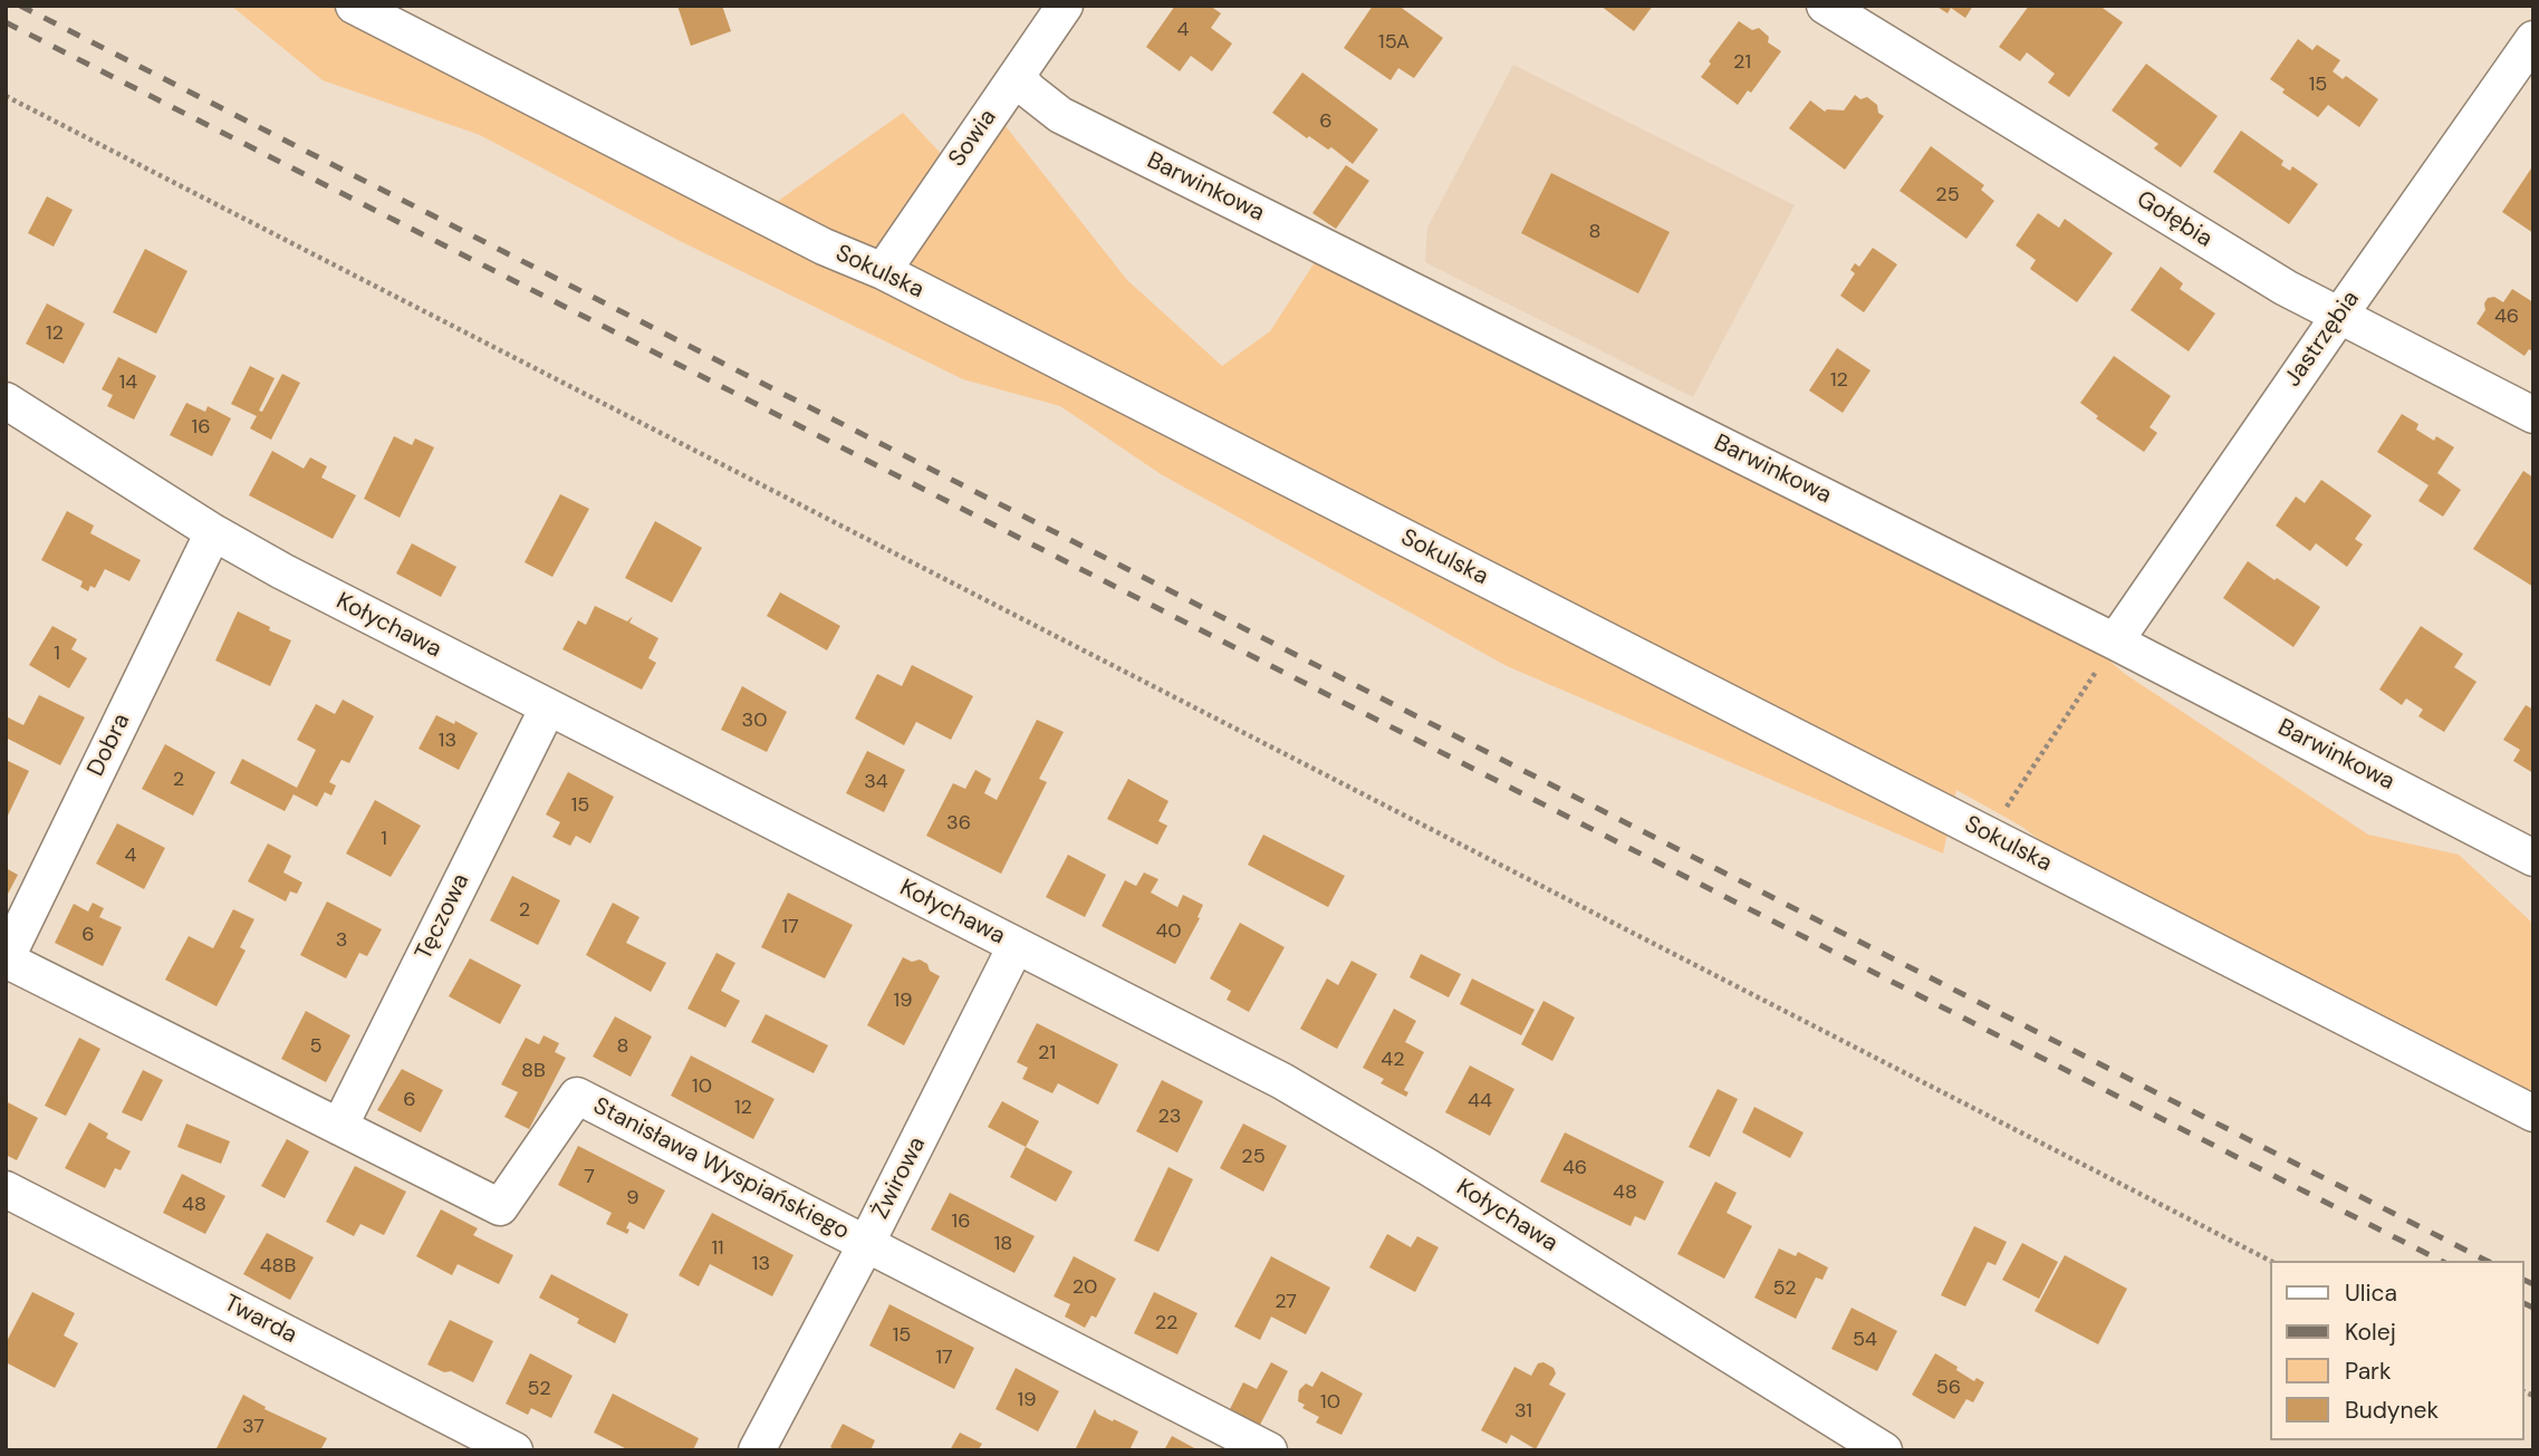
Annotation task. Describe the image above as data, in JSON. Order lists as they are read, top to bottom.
{
  "streets": {
    "street": [
      "Sowia",
      "Barwinkowa",
      "Gołębia",
      "Sokulska",
      "Jastrzębia",
      "Kołychawa",
      "Dobra",
      "Tęczowa",
      "Stanisława Wyspiańskiego",
      "Żwirowa",
      "Twarda"
    ]
  },
  "crossings": [
    ["Sowia", "Barwinkowa"],
    ["Sowia", "Sokulska"],
    ["Barwinkowa", "Jastrzębia"],
    ["Gołębia", "Jastrzębia"],
    ["Kołychawa", "Dobra"],
    ["Kołychawa", "Tęczowa"],
    ["Kołychawa", "Żwirowa"],
    ["Dobra", "Stanisława Wyspiańskiego"],
    ["Tęczowa", "Stanisława Wyspiańskiego"],
    ["Stanisława Wyspiańskiego", "Żwirowa"]
  ],
  "house_numbers": [
    "4",
    "15A",
    "21",
    "15",
    "6",
    "25",
    "8",
    "46",
    "12",
    "12",
    "14",
    "16",
    "1",
    "30",
    "13",
    "2",
    "34",
    "15",
    "36",
    "1",
    "4",
    "2",
    "17",
    "40",
    "6",
    "3",
    "19",
    "5",
    "8",
    "21",
    "42",
    "8B",
    "10",
    "6",
    "44",
    "12",
    "23",
    "25",
    "46",
    "7",
    "48",
    "9",
    "48",
    "16",
    "18",
    "11",
    "13",
    "48B",
    "20",
    "52",
    "27",
    "22",
    "15",
    "54",
    "17",
    "56",
    "52",
    "19",
    "10",
    "31",
    "37"
  ],
  "legend": [
    "Ulica",
    "Kolej",
    "Park",
    "Budynek"
  ]
}
